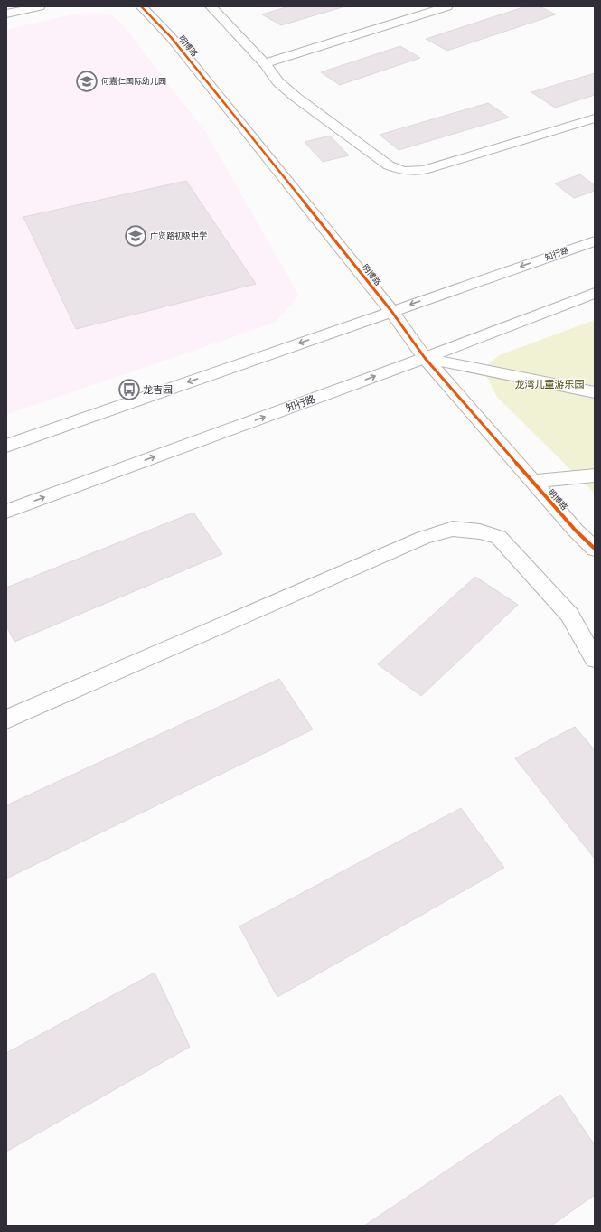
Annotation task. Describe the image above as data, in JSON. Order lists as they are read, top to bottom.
{
  "streets": {
    "main road": ["明博路", "知行路"]
  },
  "crossings": [
    ["明博路", "知行路"]
  ],
  "parks": ["龙湾儿童游乐园"],
  "places": {
    "school or university": ["何嘉仁国际幼儿园", "广贤路初级中学"],
    "bus stop": ["龙吉园"]
  }
}
